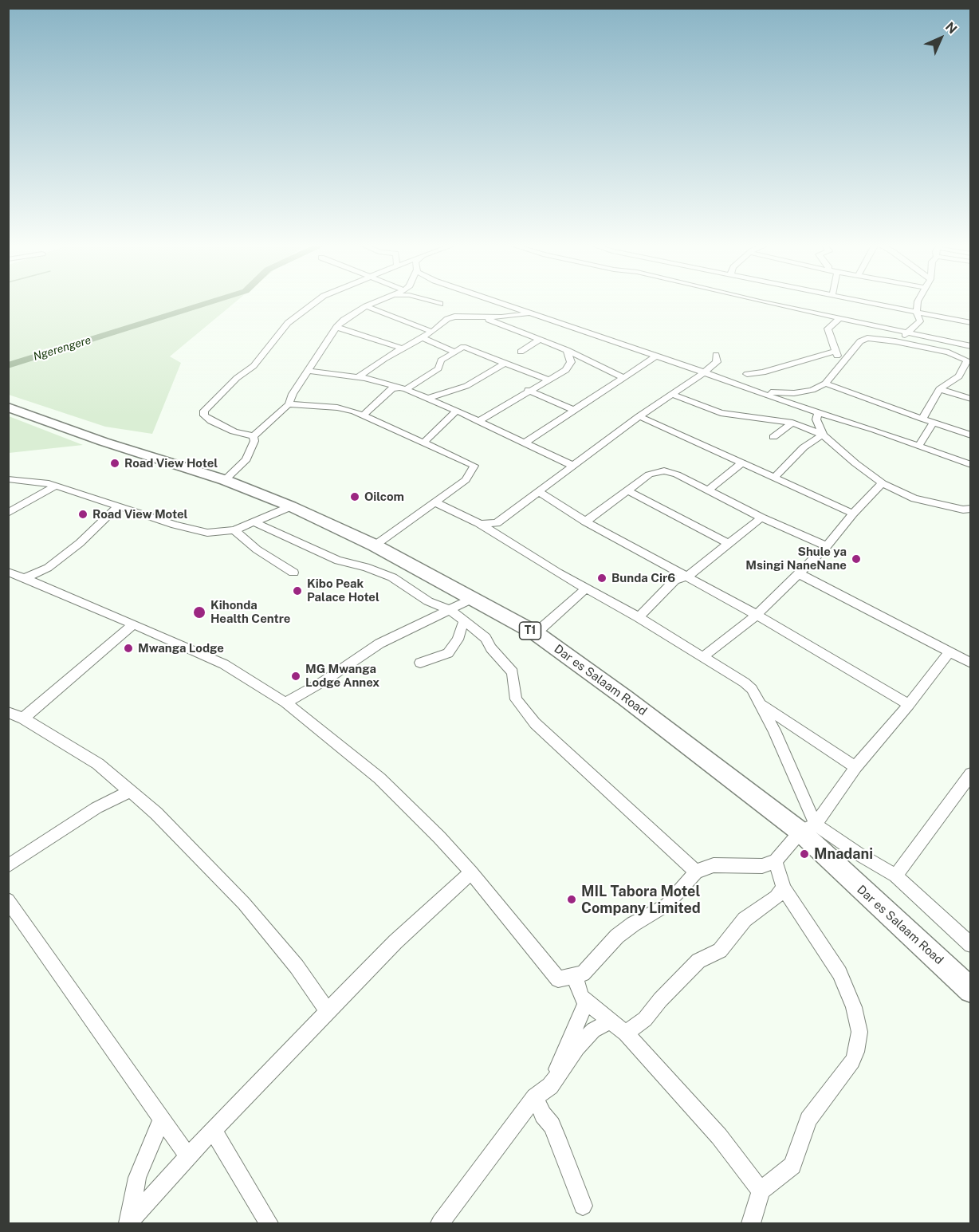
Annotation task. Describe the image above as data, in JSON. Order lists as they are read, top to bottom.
{
  "streets": {
    "highway": ["T1", "Dar es Salaam Road"]
  },
  "water": ["Ngerengere"],
  "places": [
    "Road View Hotel",
    "Oilcom",
    "Road View Motel",
    "Shule ya Msingi NaneNane",
    "Bunda Cir6",
    "Kibo Peak Palace Hotel",
    "Kihonda Health Centre",
    "Mwanga Lodge",
    "MG Mwanga Lodge Annex",
    "Mnadani",
    "MIL Tabora Motel Company Limited"
  ],
  "north": "top right"
}
